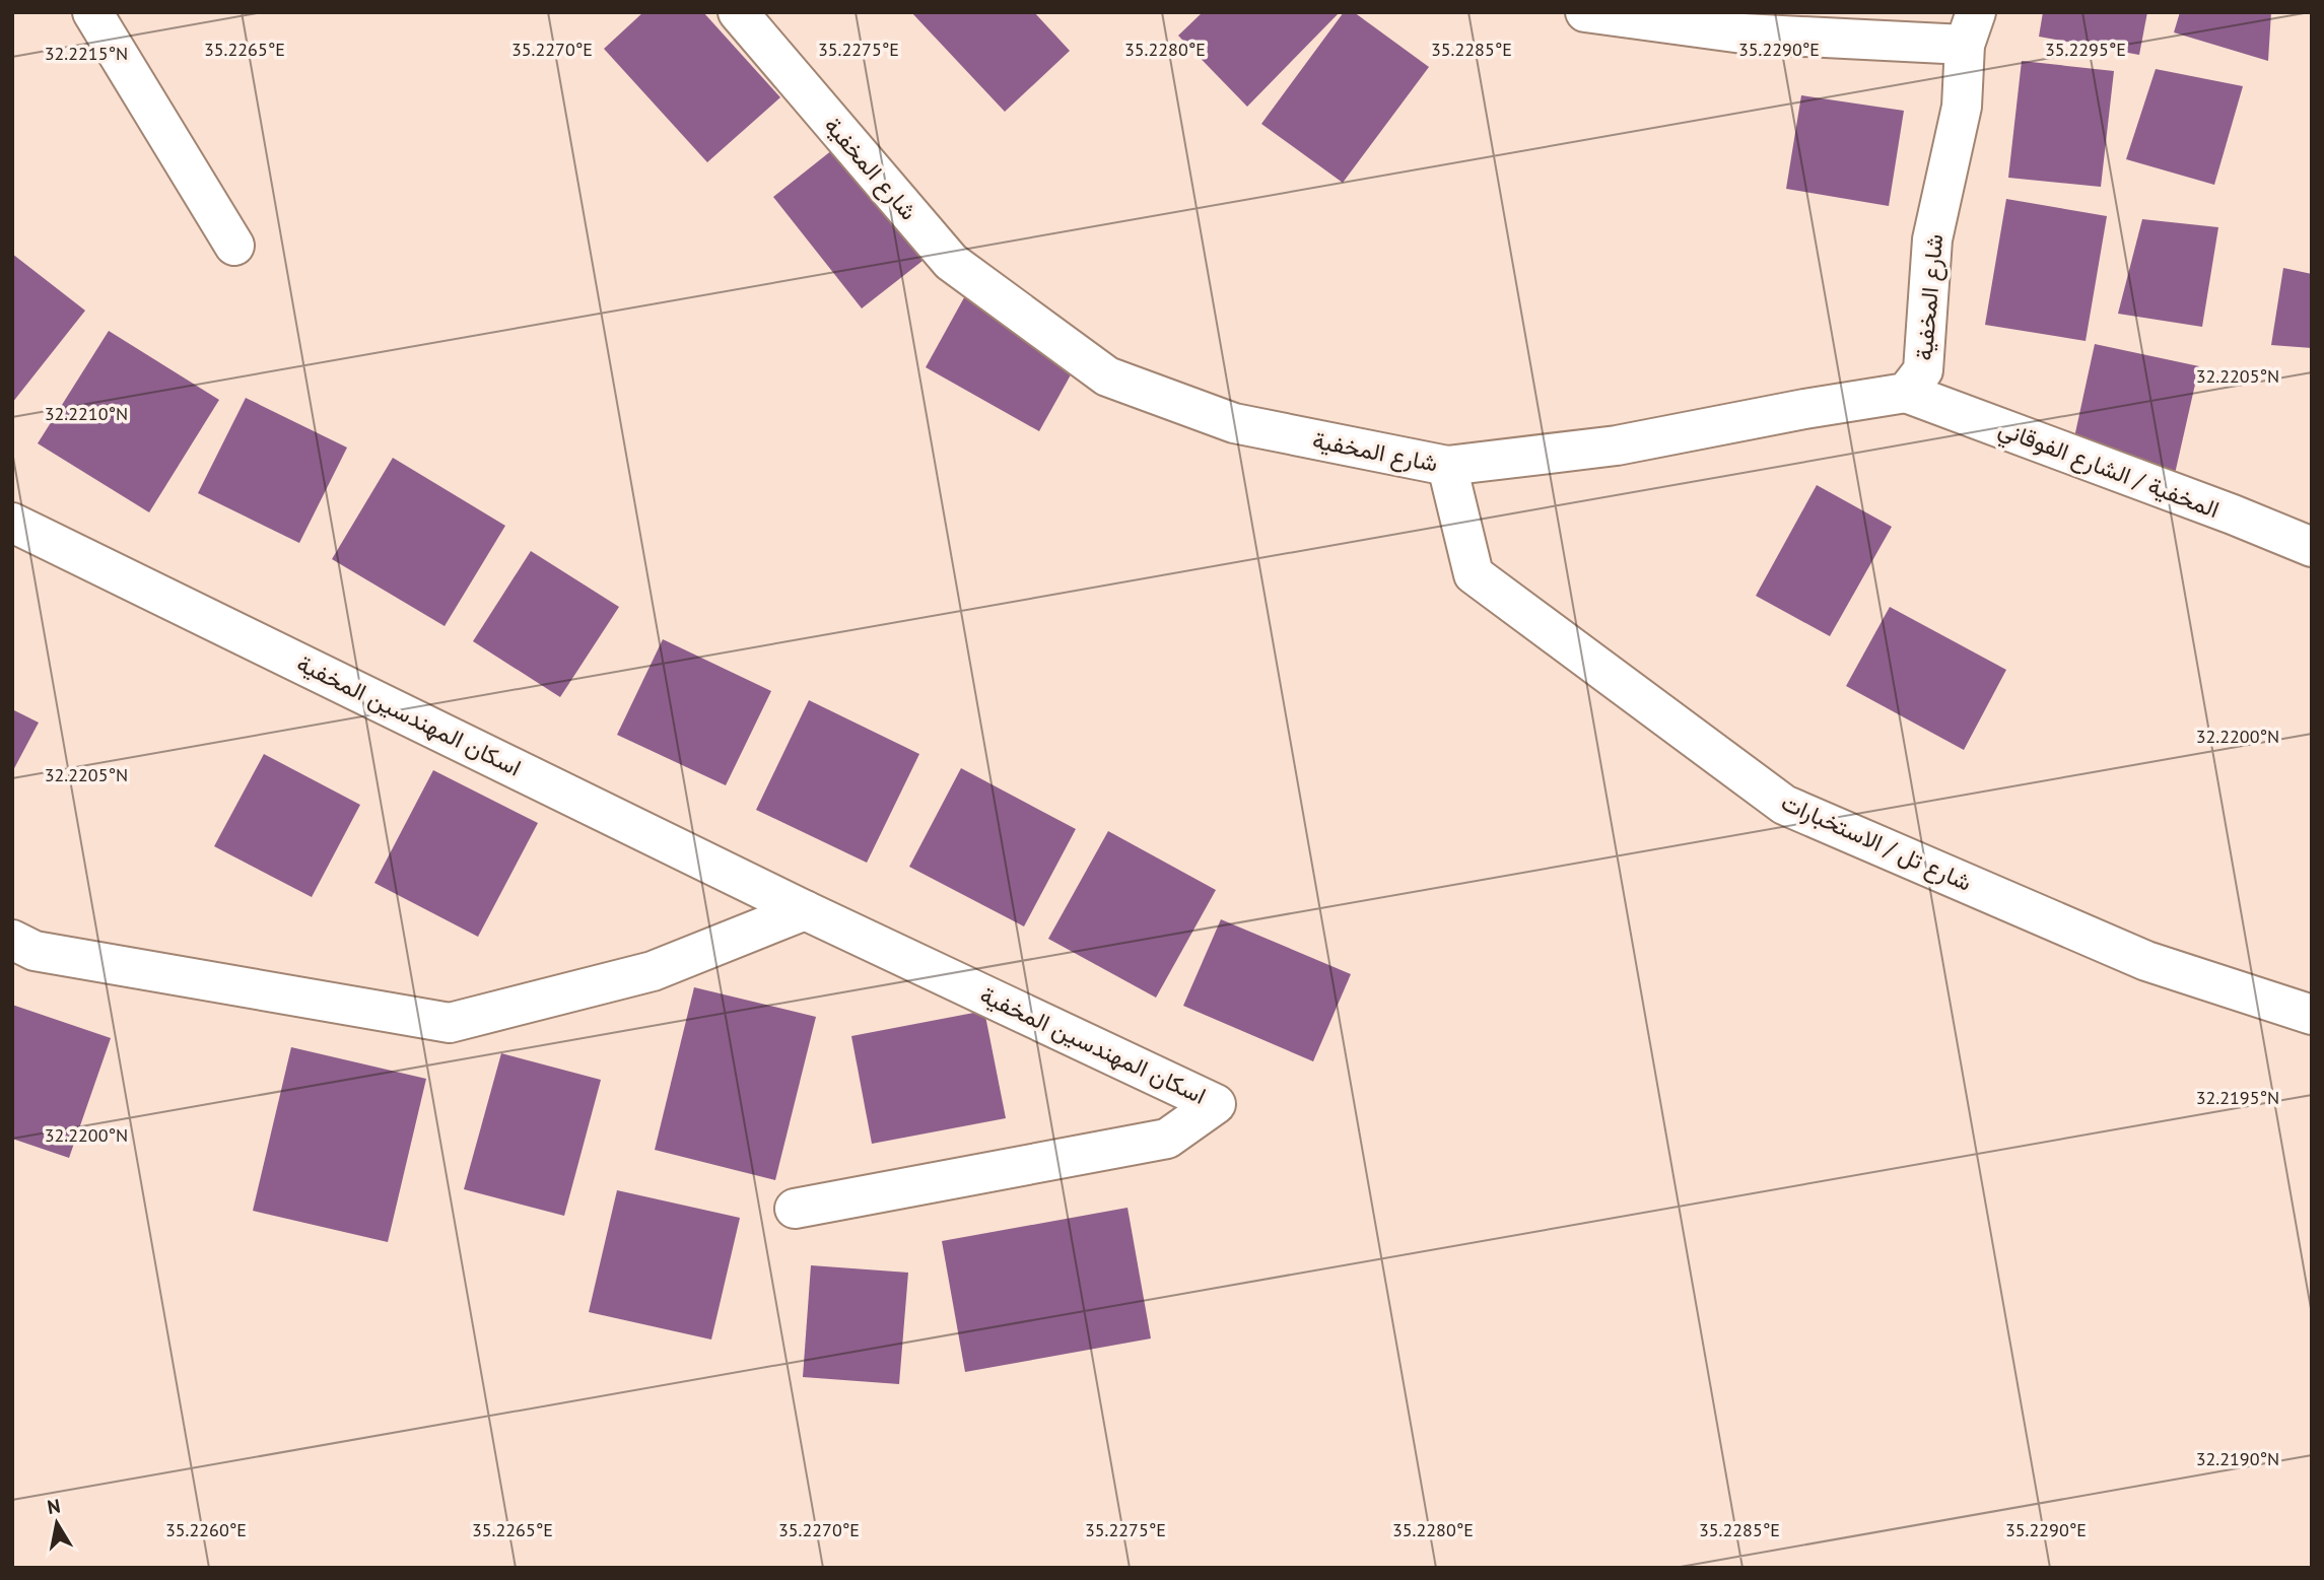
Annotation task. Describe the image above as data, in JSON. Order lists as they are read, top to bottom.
{
  "streets": {
    "street": [
      "شارع المخفية",
      "المخفية / الشارع الفوقاني",
      "اسكان المهندسين المخفية",
      "شارع تل / الاستخبارات"
    ]
  },
  "crossings": [
    ["شارع المخفية", "المخفية / الشارع الفوقاني"],
    ["شارع المخفية", "شارع تل / الاستخبارات"]
  ],
  "north": "top",
  "coordinates": [
    "35.2265°E",
    "35.2270°E",
    "35.2275°E",
    "35.2280°E",
    "35.2285°E",
    "35.2290°E",
    "35.2295°E",
    "32.2215°N",
    "32.2205°N",
    "32.2210°N",
    "32.2200°N",
    "32.2195°N",
    "32.2190°N",
    "35.2260°E"
  ]
}
